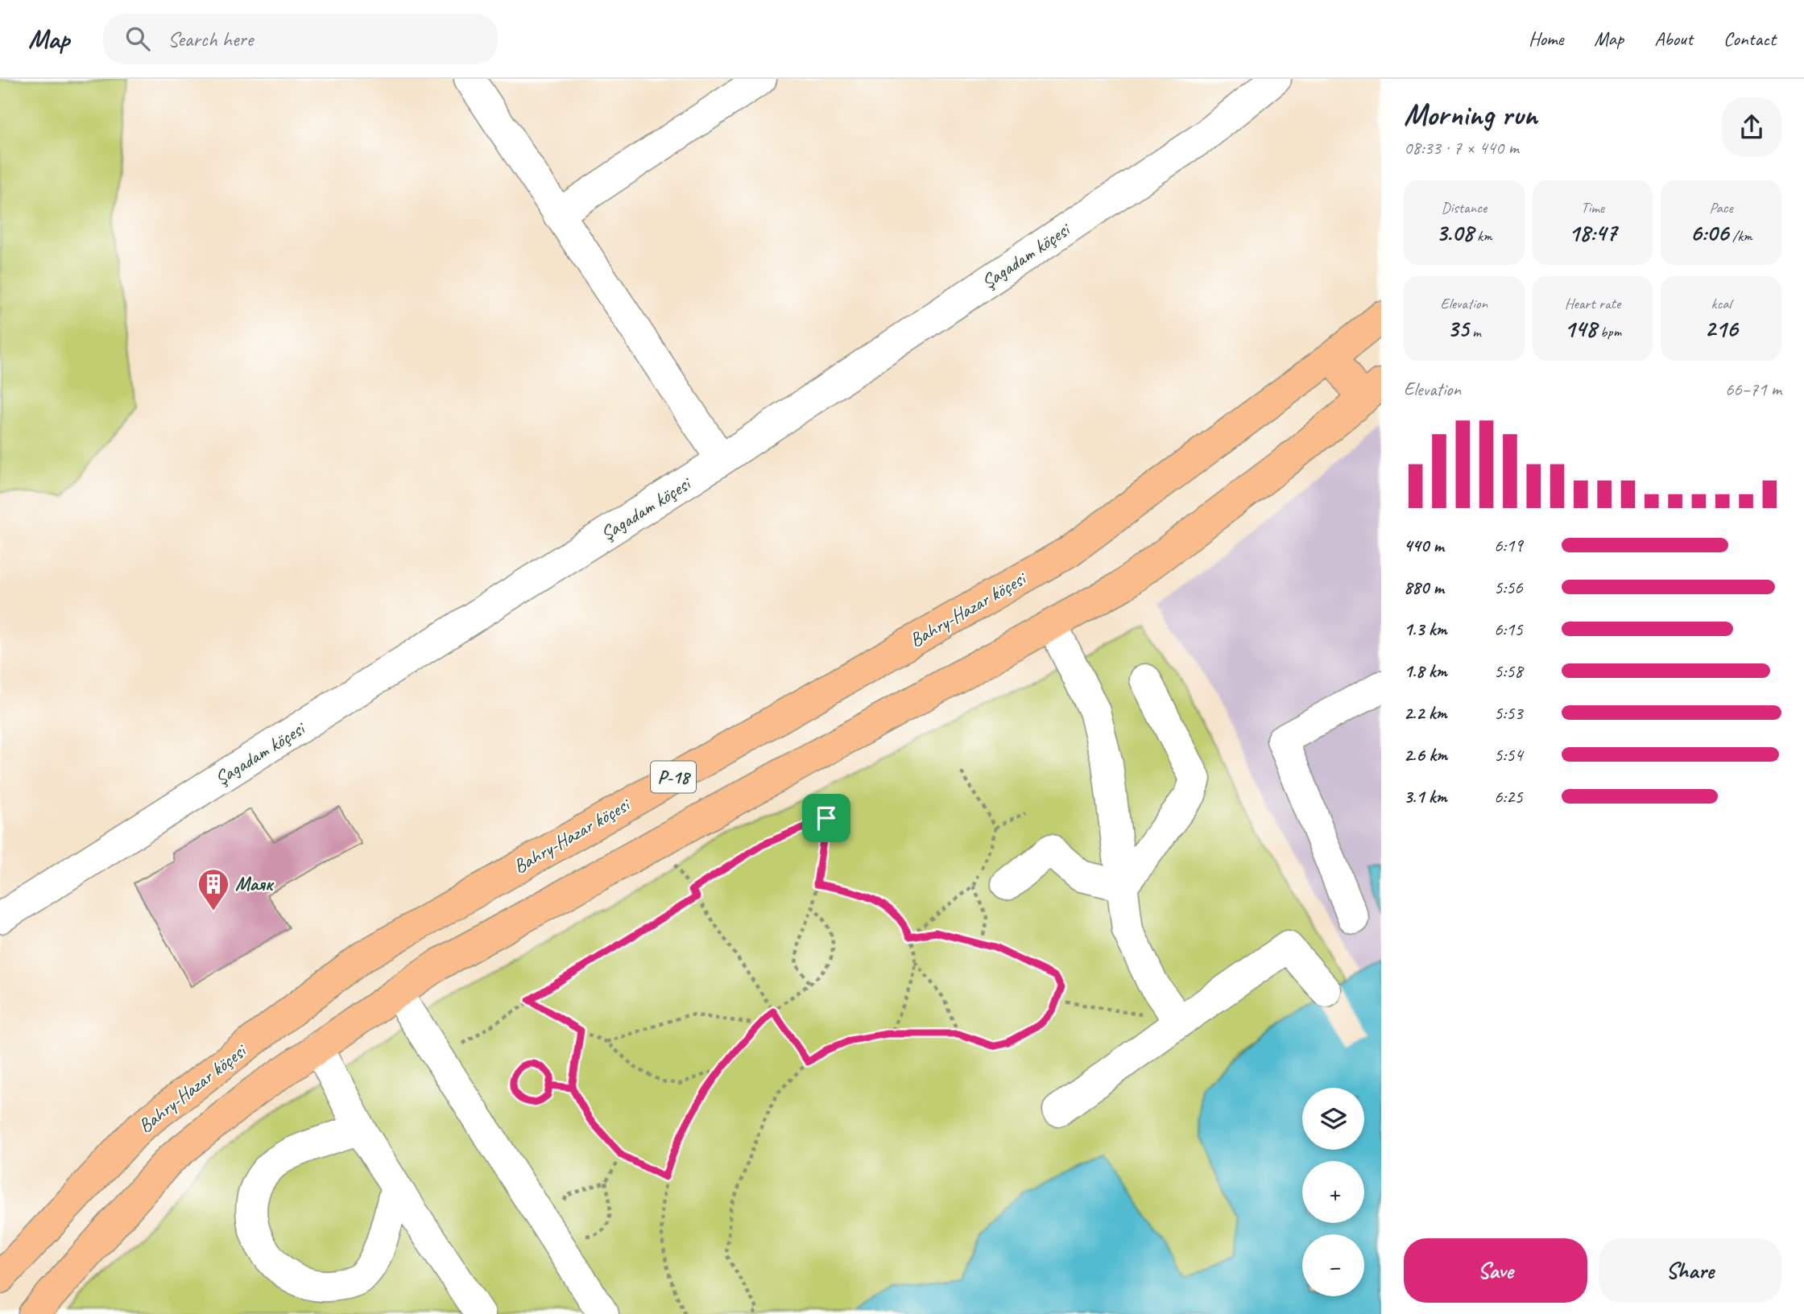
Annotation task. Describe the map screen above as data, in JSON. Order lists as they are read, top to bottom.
{
  "streets": {
    "highway": ["Bahry-Hazar köçesi", "P-18"],
    "street": ["Şagadam köçesi"]
  },
  "places": {
    "building": ["Маяк"]
  },
  "page": {
    "header": "Map",
    "search": "Search here",
    "nav": [
      "Home",
      "Map",
      "About",
      "Contact"
    ],
    "heading": ["Morning run", "08:33 · 7 × 440 m"],
    "stats": [
      ["Distance", "3.08 km"],
      ["Time", "18:47"],
      ["Pace", "6:06 /km"],
      ["Elevation", "35 m"],
      ["Heart rate", "148 bpm"],
      ["kcal", "216"]
    ],
    "chart": ["Elevation", "66–71 m"],
    "list": [
      {
        "name": "440 m",
        "note": "6:19"
      },
      {
        "name": "880 m",
        "note": "5:56"
      },
      {
        "name": "1.3 km",
        "note": "6:15"
      },
      {
        "name": "1.8 km",
        "note": "5:58"
      },
      {
        "name": "2.2 km",
        "note": "5:53"
      },
      {
        "name": "2.6 km",
        "note": "5:54"
      },
      {
        "name": "3.1 km",
        "note": "6:25"
      }
    ],
    "map_buttons": ["+", "−"],
    "buttons": ["Save", "Share"]
  }
}
